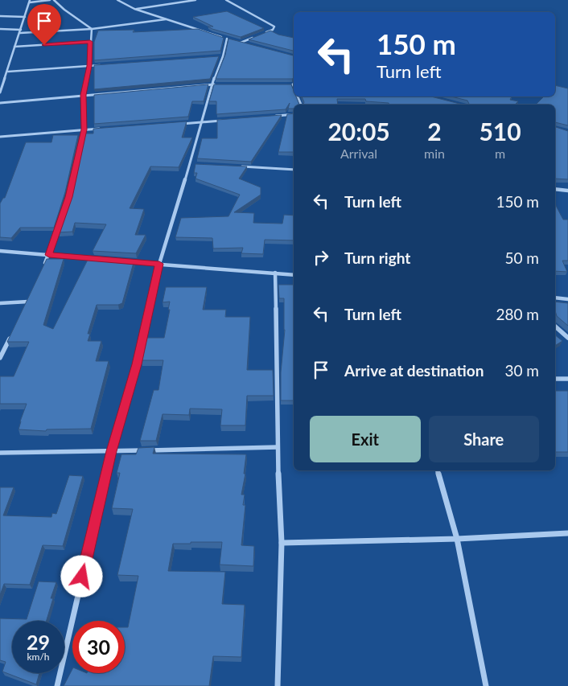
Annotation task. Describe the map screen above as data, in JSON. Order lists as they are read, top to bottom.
{
  "page": {
    "turn": ["150 m", "Turn left"],
    "eta": [
      "20:05",
      "Arrival",
      "2",
      "min",
      "510",
      "m"
    ],
    "list": [
      {
        "name": "Turn left",
        "value": "150 m"
      },
      {
        "name": "Turn right",
        "value": "50 m"
      },
      {
        "name": "Turn left",
        "value": "280 m"
      },
      {
        "name": "Arrive at destination",
        "value": "30 m"
      }
    ],
    "buttons": ["Exit", "Share"],
    "speed": "29 km/h",
    "limit": "30"
  }
}
